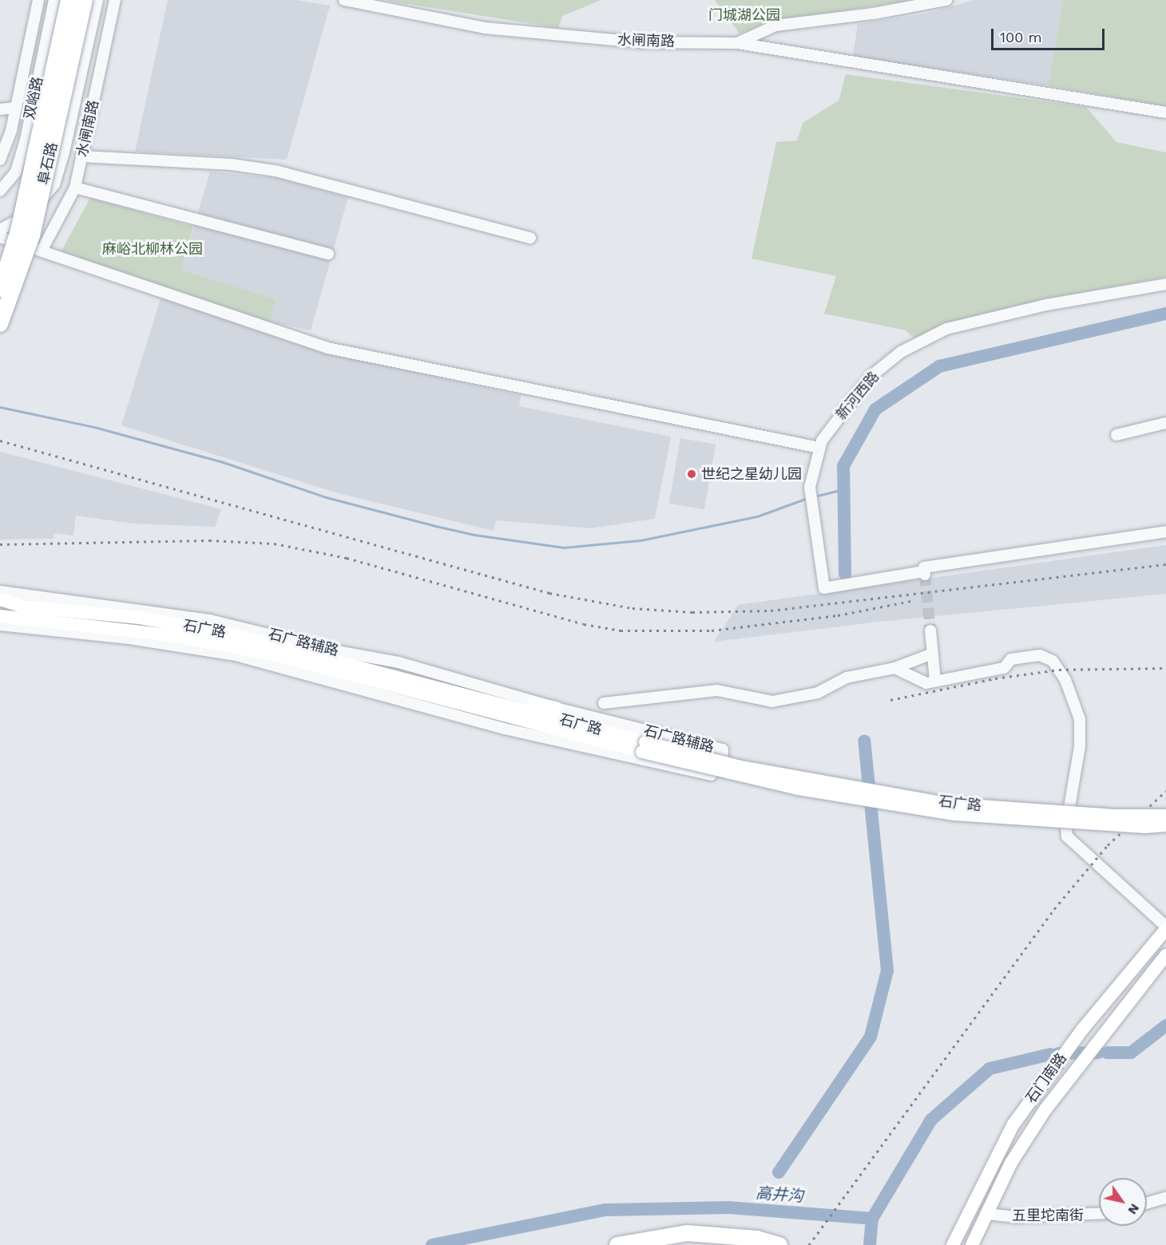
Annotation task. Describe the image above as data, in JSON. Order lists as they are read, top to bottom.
{
  "streets": {
    "highway": ["阜石路"],
    "main road": ["石广路", "石门南路"],
    "street": [
      "水闸南路",
      "双峪路",
      "新河西路",
      "石广路辅路",
      "五里坨南街"
    ]
  },
  "crossings": [
    ["石门南路", "五里坨南街"]
  ],
  "water": ["高井沟"],
  "parks": ["门城湖公园", "麻峪北柳林公园"],
  "places": ["世纪之星幼儿园"],
  "scale_bar": "100 m",
  "north": "bottom right"
}
